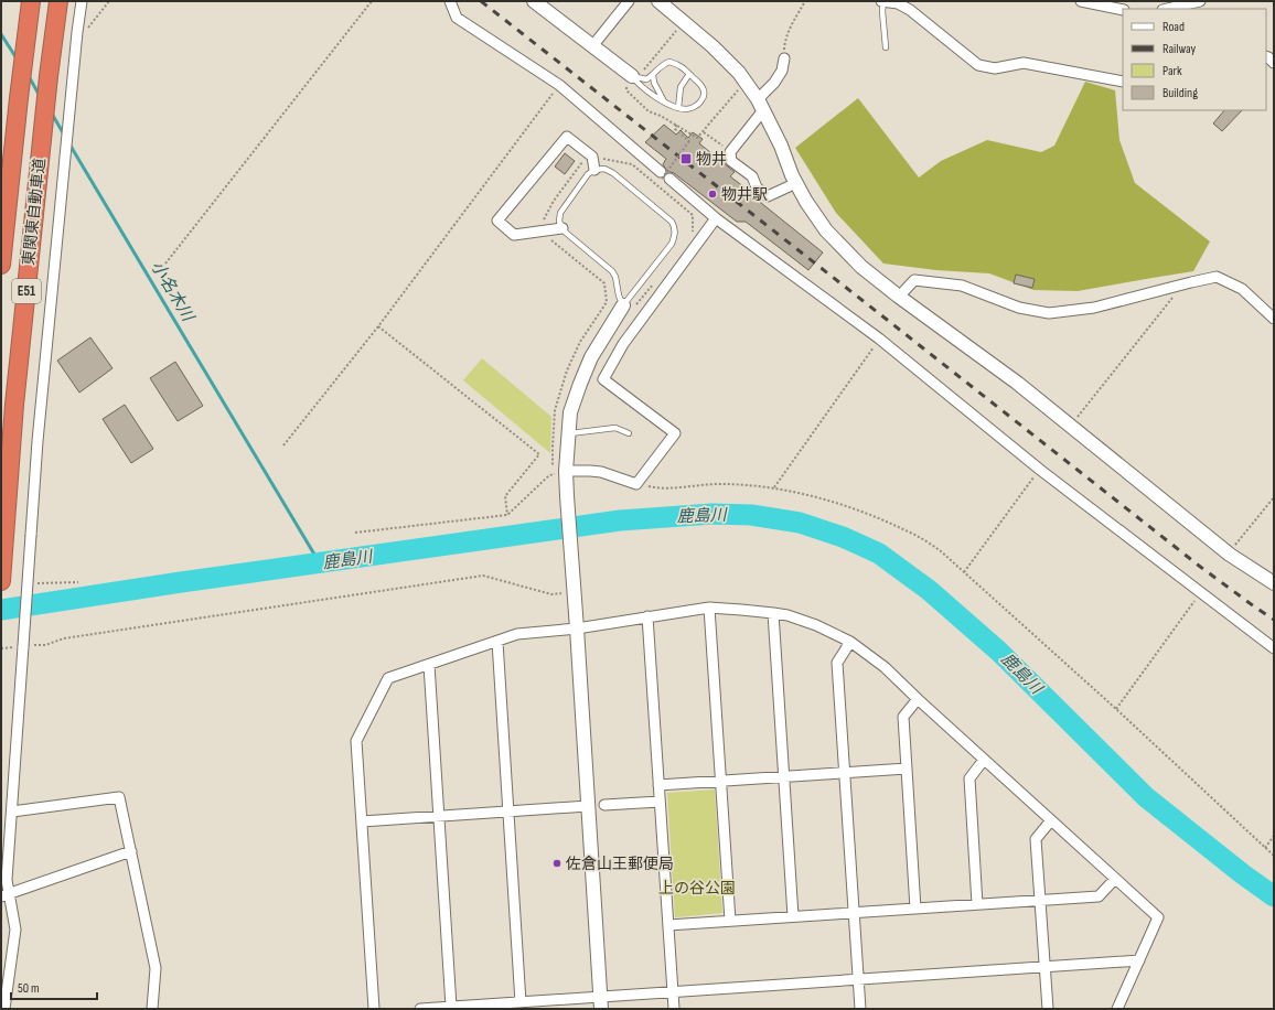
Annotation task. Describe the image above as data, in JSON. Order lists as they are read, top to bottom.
{
  "streets": {
    "highway": ["東関東自動車道", "E51"]
  },
  "water": ["小名木川", "鹿島川"],
  "parks": ["上の谷公園"],
  "places": {
    "transit": ["物井"],
    "other": ["物井駅", "佐倉山王郵便局"]
  },
  "legend": [
    "Road",
    "Railway",
    "Park",
    "Building"
  ],
  "scale_bar": "50 m"
}
